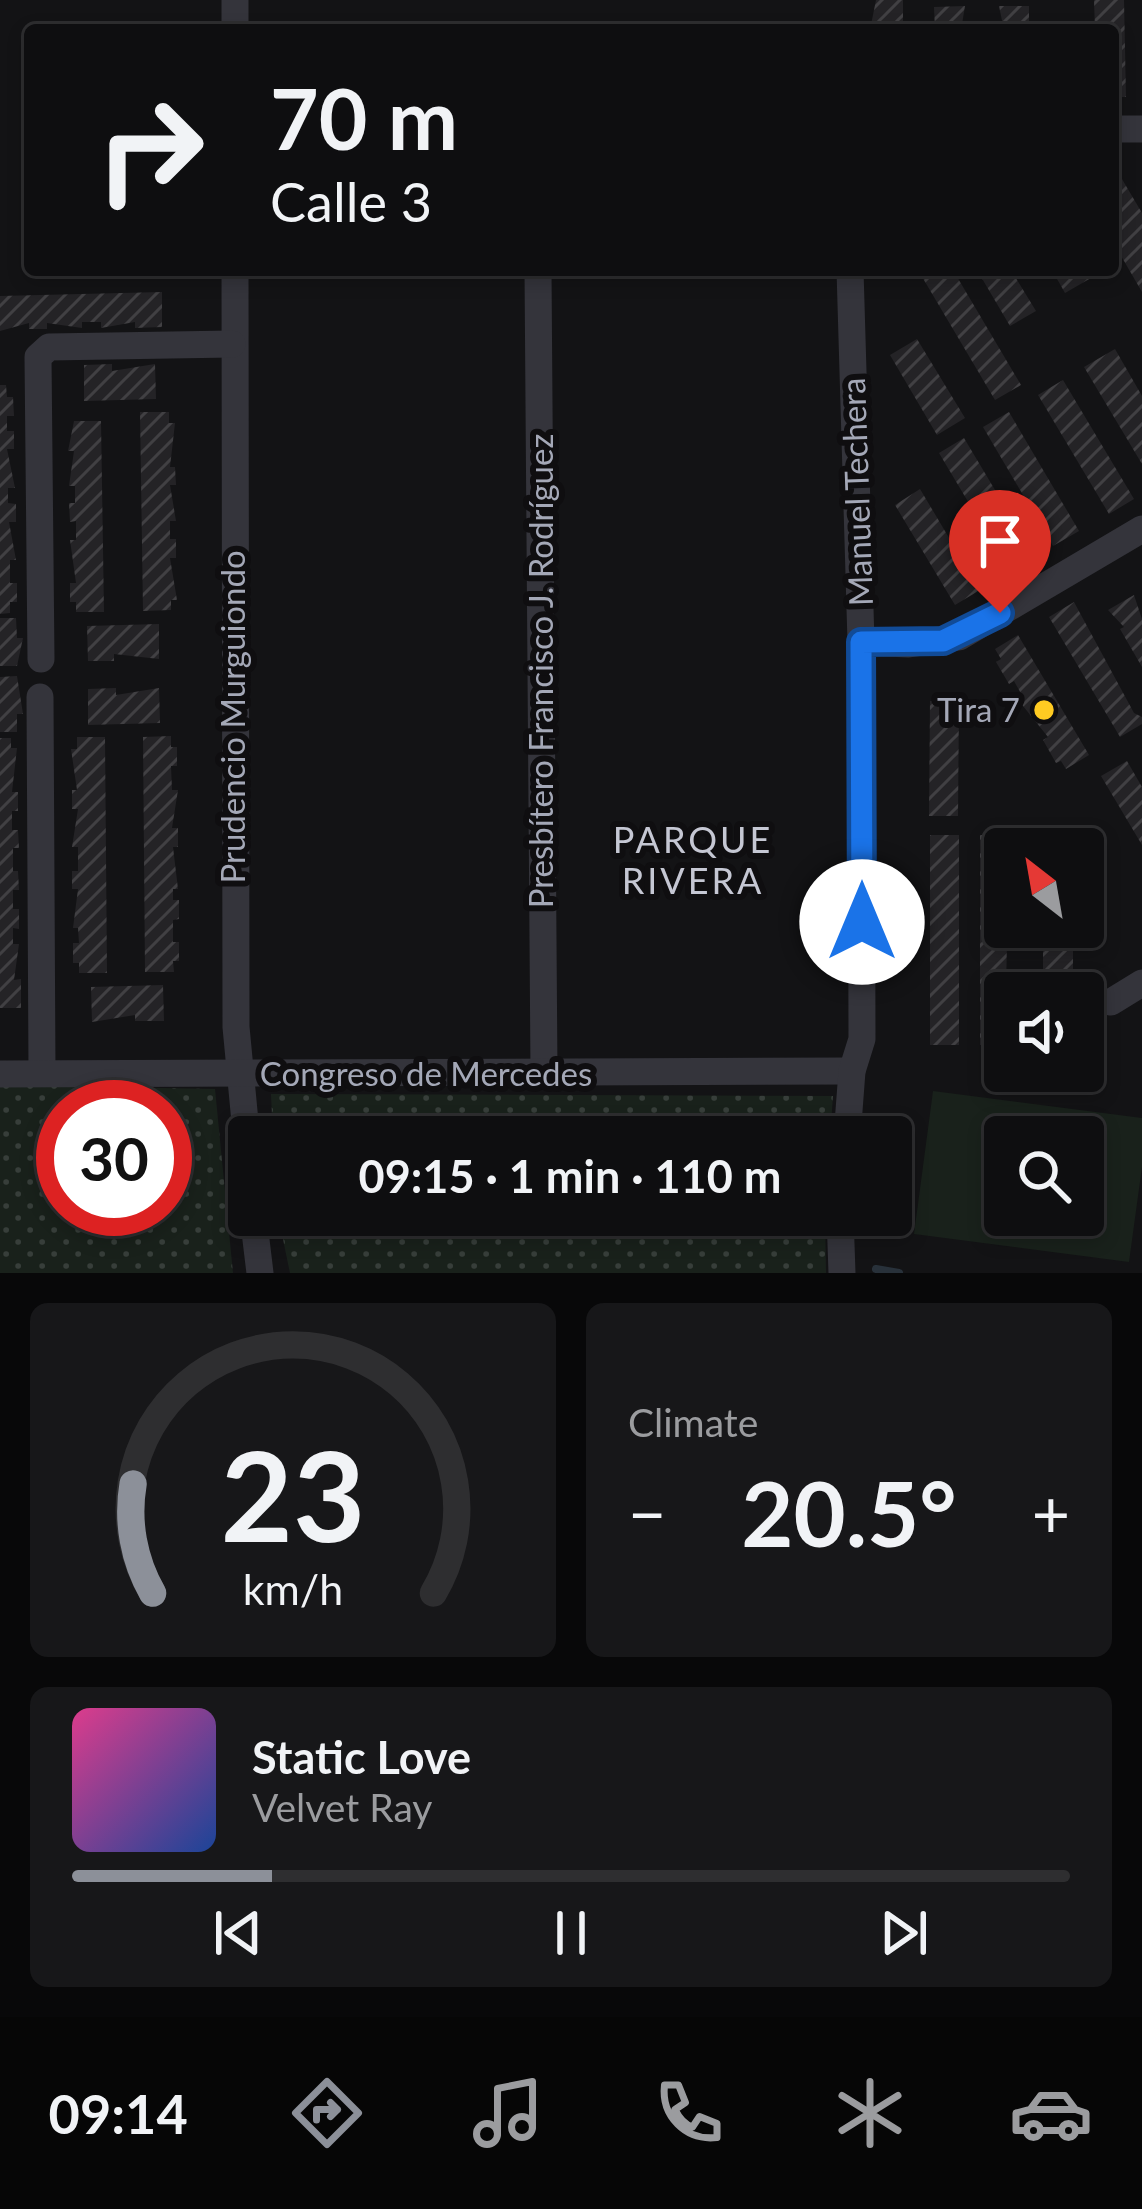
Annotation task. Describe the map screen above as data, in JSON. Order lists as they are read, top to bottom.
{
  "streets": {
    "street": [
      "Manuel Techera",
      "Presbítero Francisco J. Rodríguez",
      "Prudencio Murguiondo",
      "Congreso de Mercedes"
    ]
  },
  "crossings": [
    ["Manuel Techera", "Congreso de Mercedes"],
    ["Presbítero Francisco J. Rodríguez", "Congreso de Mercedes"],
    ["Prudencio Murguiondo", "Congreso de Mercedes"]
  ],
  "districts": ["PARQUE RIVERA"],
  "places": ["Tira 7"],
  "north": "top left",
  "page": {
    "turn": ["70 m", "Calle 3"],
    "limit": "30",
    "trip": "09:15 · 1 min · 110 m",
    "tile": "Climate",
    "heat": ["−", "20.5°", "+"],
    "song": ["Static Love", "Velvet Ray"],
    "tabs": "09:14",
    "gauge": ["23", "km/h"]
  }
}
